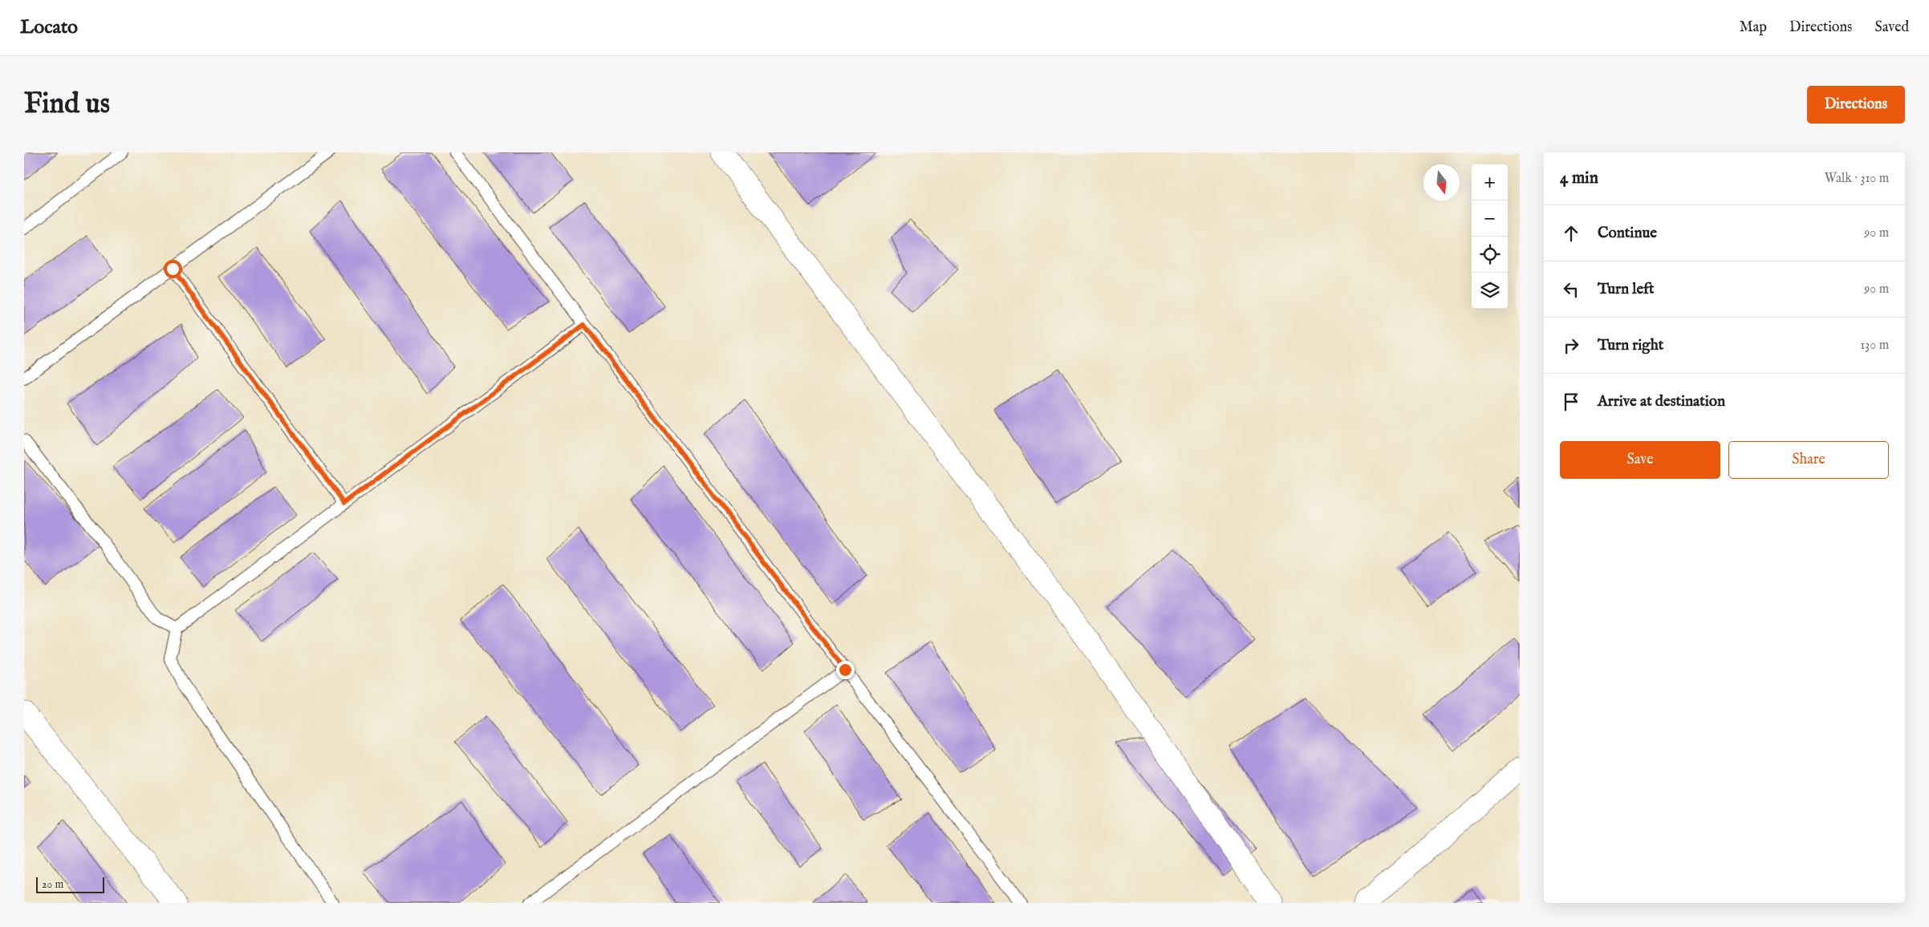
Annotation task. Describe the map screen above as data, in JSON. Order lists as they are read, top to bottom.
{
  "scale_bar": "20 m",
  "north": "bottom",
  "page": {
    "header": "Locato",
    "nav": ["Map", "Directions", "Saved"],
    "buttons": [
      "Directions",
      ["Save", "Share"]
    ],
    "title": "Find us",
    "heading": ["4 min", "Walk · 310 m"],
    "map_buttons": ["+", "−"],
    "list": [
      ["Continue", "90 m"],
      ["Turn left", "90 m"],
      ["Turn right", "130 m"],
      "Arrive at destination"
    ],
    "scale": "20 m"
  }
}
